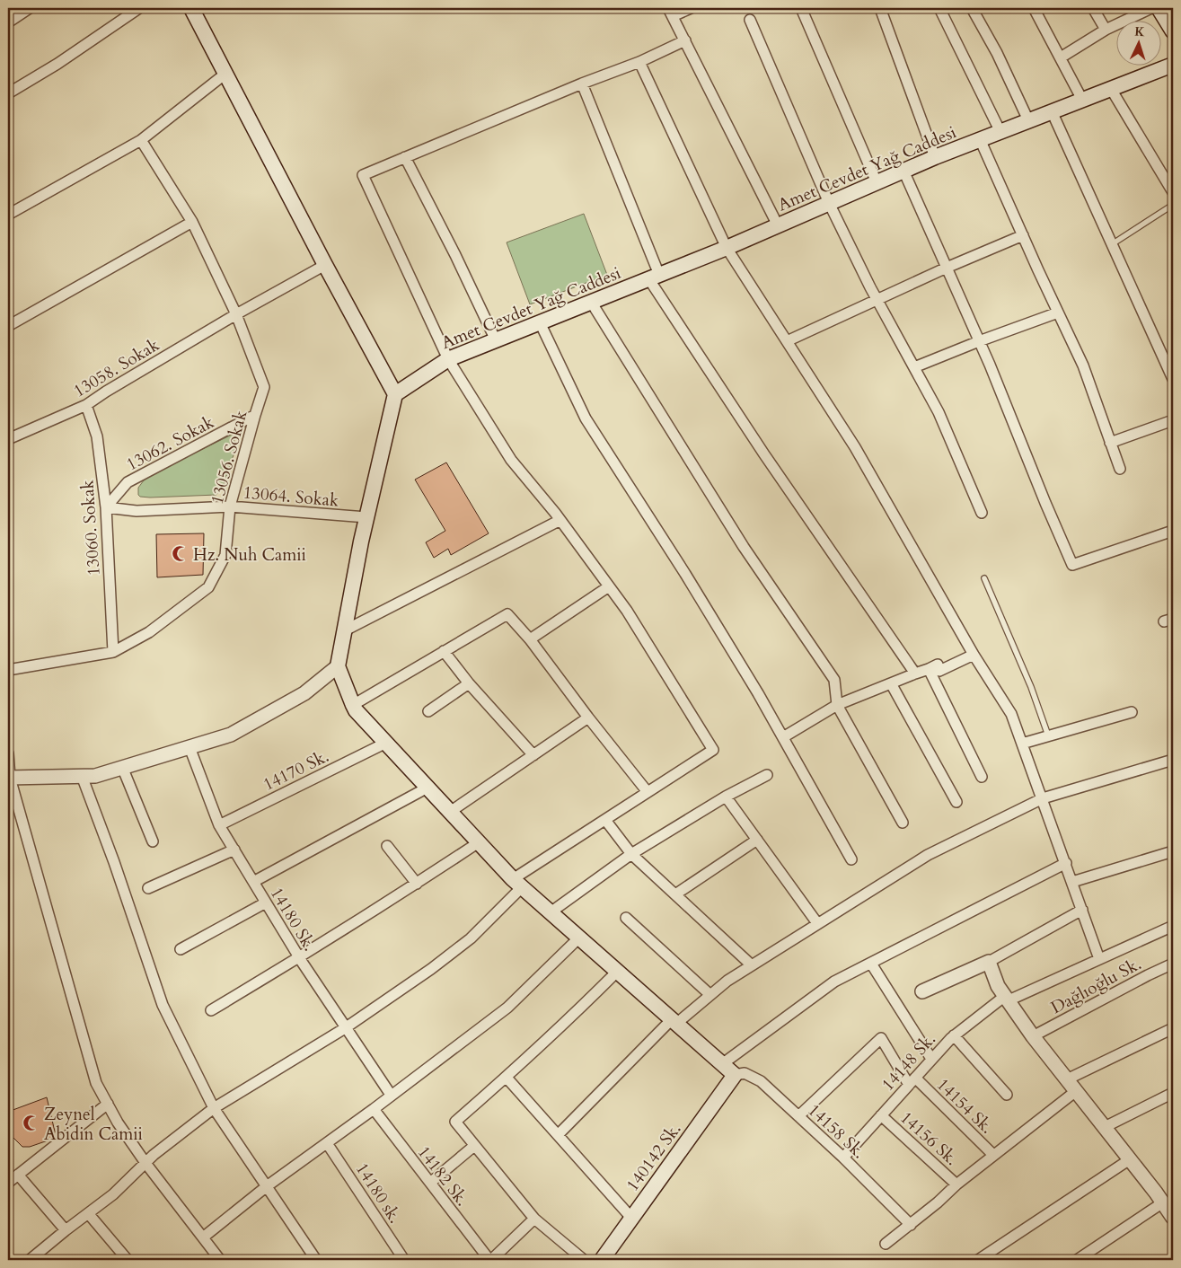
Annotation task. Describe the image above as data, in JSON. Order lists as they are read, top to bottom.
{
  "streets": {
    "main road": ["Amet Cevdet Yağ Caddesi", "140142 Sk."],
    "street": [
      "13058. Sokak",
      "13062. Sokak",
      "13056. Sokak",
      "13064. Sokak",
      "13060. Sokak",
      "14170 Sk.",
      "14180 Sk.",
      "Dağlıoğlu Sk.",
      "14148 Sk.",
      "14154 Sk.",
      "14158 Sk.",
      "14156 Sk.",
      "14182 Sk.",
      "14180 sk."
    ]
  },
  "crossings": [
    ["13058. Sokak", "13056. Sokak"],
    ["13058. Sokak", "13060. Sokak"],
    ["13062. Sokak", "13056. Sokak"],
    ["13062. Sokak", "13064. Sokak"],
    ["13062. Sokak", "13060. Sokak"],
    ["13056. Sokak", "13064. Sokak"],
    ["13056. Sokak", "13060. Sokak"],
    ["13064. Sokak", "13060. Sokak"],
    ["14170 Sk.", "14180 Sk."],
    ["14148 Sk.", "14154 Sk."],
    ["14148 Sk.", "14158 Sk."],
    ["14148 Sk.", "14156 Sk."],
    ["14154 Sk.", "14158 Sk."],
    ["14158 Sk.", "140142 Sk."]
  ],
  "places": {
    "mosque": ["Hz. Nuh Camii", "Zeynel Abidin Camii"]
  },
  "north": "top"
}
